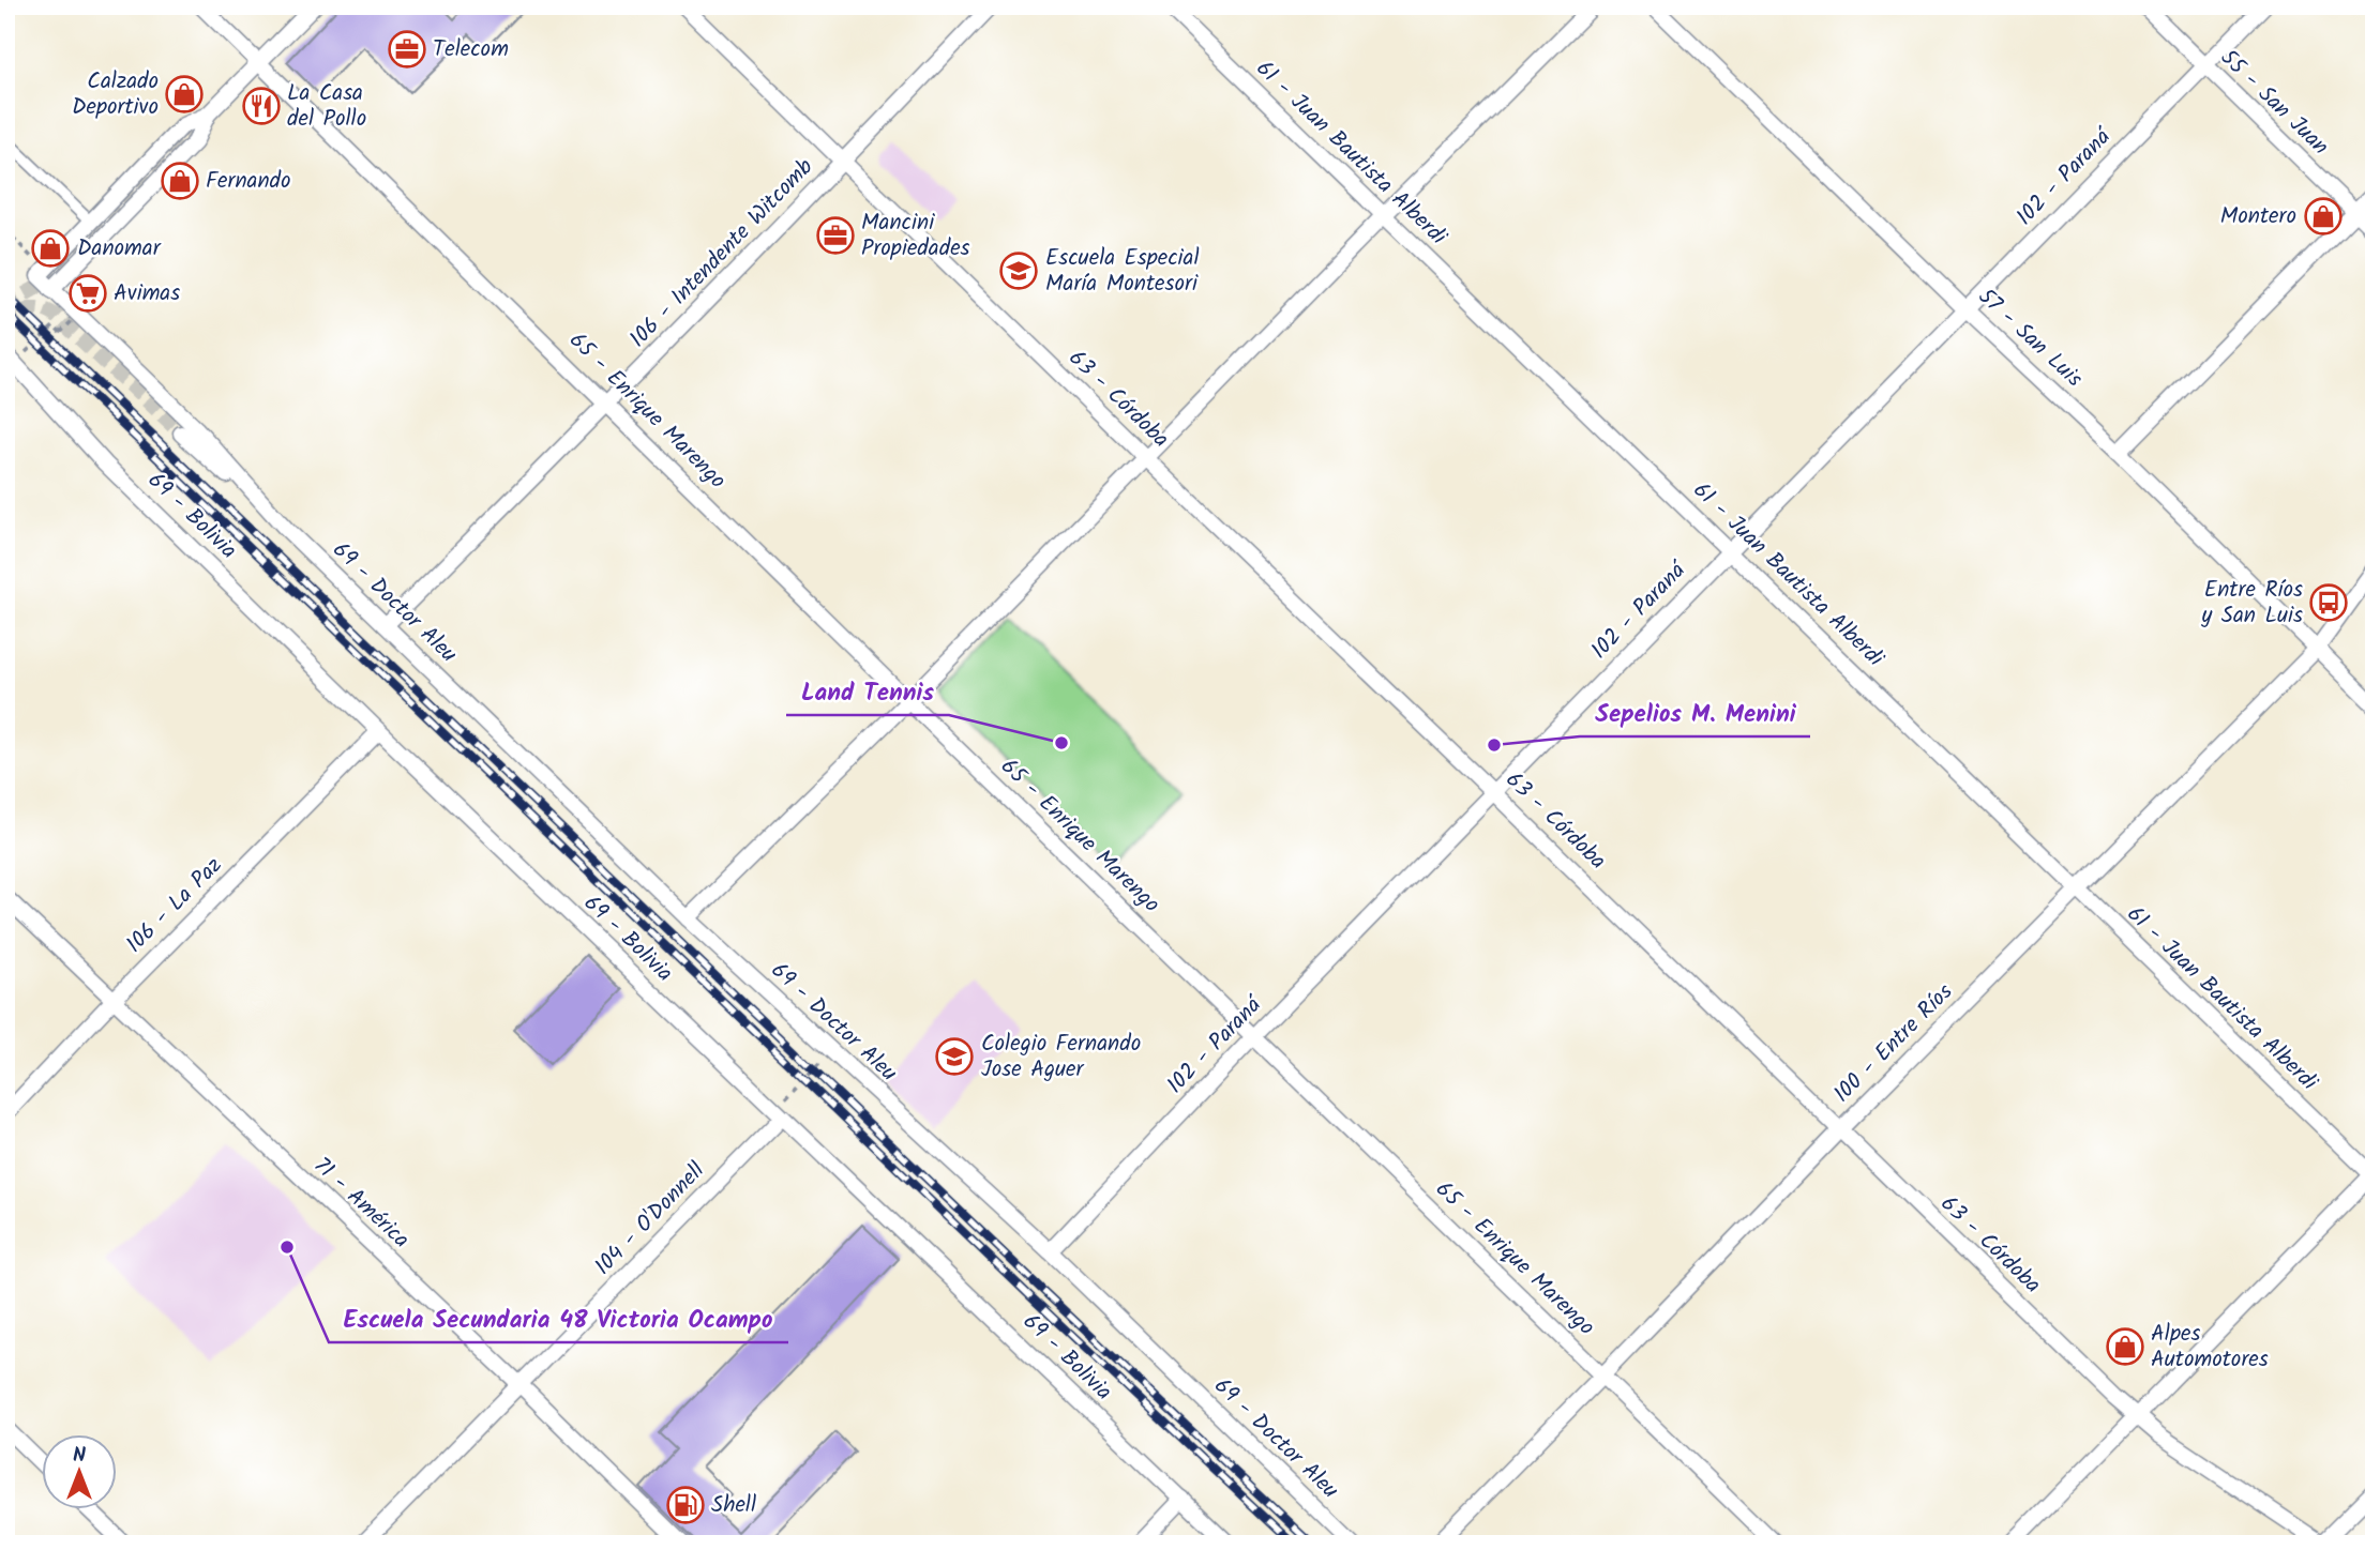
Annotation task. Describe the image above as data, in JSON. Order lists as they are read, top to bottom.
{
  "streets": {
    "street": [
      "55 - San Juan",
      "61 - Juan Bautista Alberdi",
      "102 - Paraná",
      "106 - Intendente Witcomb",
      "57 - San Luis",
      "63 - Córdoba",
      "65 - Enrique Marengo",
      "69 - Bolivia",
      "69 - Doctor Aleu",
      "106 - La Paz",
      "100 - Entre Ríos",
      "71 - América",
      "104 - O'Donnell"
    ]
  },
  "crossings": [
    ["55 - San Juan", "102 - Paraná"],
    ["61 - Juan Bautista Alberdi", "102 - Paraná"],
    ["61 - Juan Bautista Alberdi", "100 - Entre Ríos"],
    ["102 - Paraná", "57 - San Luis"],
    ["102 - Paraná", "63 - Córdoba"],
    ["102 - Paraná", "65 - Enrique Marengo"],
    ["102 - Paraná", "69 - Doctor Aleu"],
    ["106 - Intendente Witcomb", "63 - Córdoba"],
    ["106 - Intendente Witcomb", "65 - Enrique Marengo"],
    ["106 - Intendente Witcomb", "69 - Doctor Aleu"],
    ["57 - San Luis", "100 - Entre Ríos"],
    ["63 - Córdoba", "100 - Entre Ríos"],
    ["65 - Enrique Marengo", "100 - Entre Ríos"],
    ["69 - Bolivia", "106 - La Paz"],
    ["69 - Bolivia", "104 - O'Donnell"],
    ["106 - La Paz", "71 - América"],
    ["71 - América", "104 - O'Donnell"]
  ],
  "places": {
    "office": ["Telecom", "Mancini Propiedades"],
    "shop": [
      "Calzado Deportivo",
      "Fernando",
      "Montero",
      "Danomar",
      "Alpes Automotores"
    ],
    "restaurant": ["La Casa del Pollo"],
    "school or university": ["Escuela Especial María Montesori", "Colegio Fernando Jose Aguer"],
    "supermarket": ["Avimas"],
    "bus stop": ["Entre Ríos y San Luis"],
    "other": ["Land Tennis", "Sepelios M. Menini", "Escuela Secundaria 48 Victoria Ocampo"],
    "fuel station": ["Shell"]
  },
  "north": "top"
}
